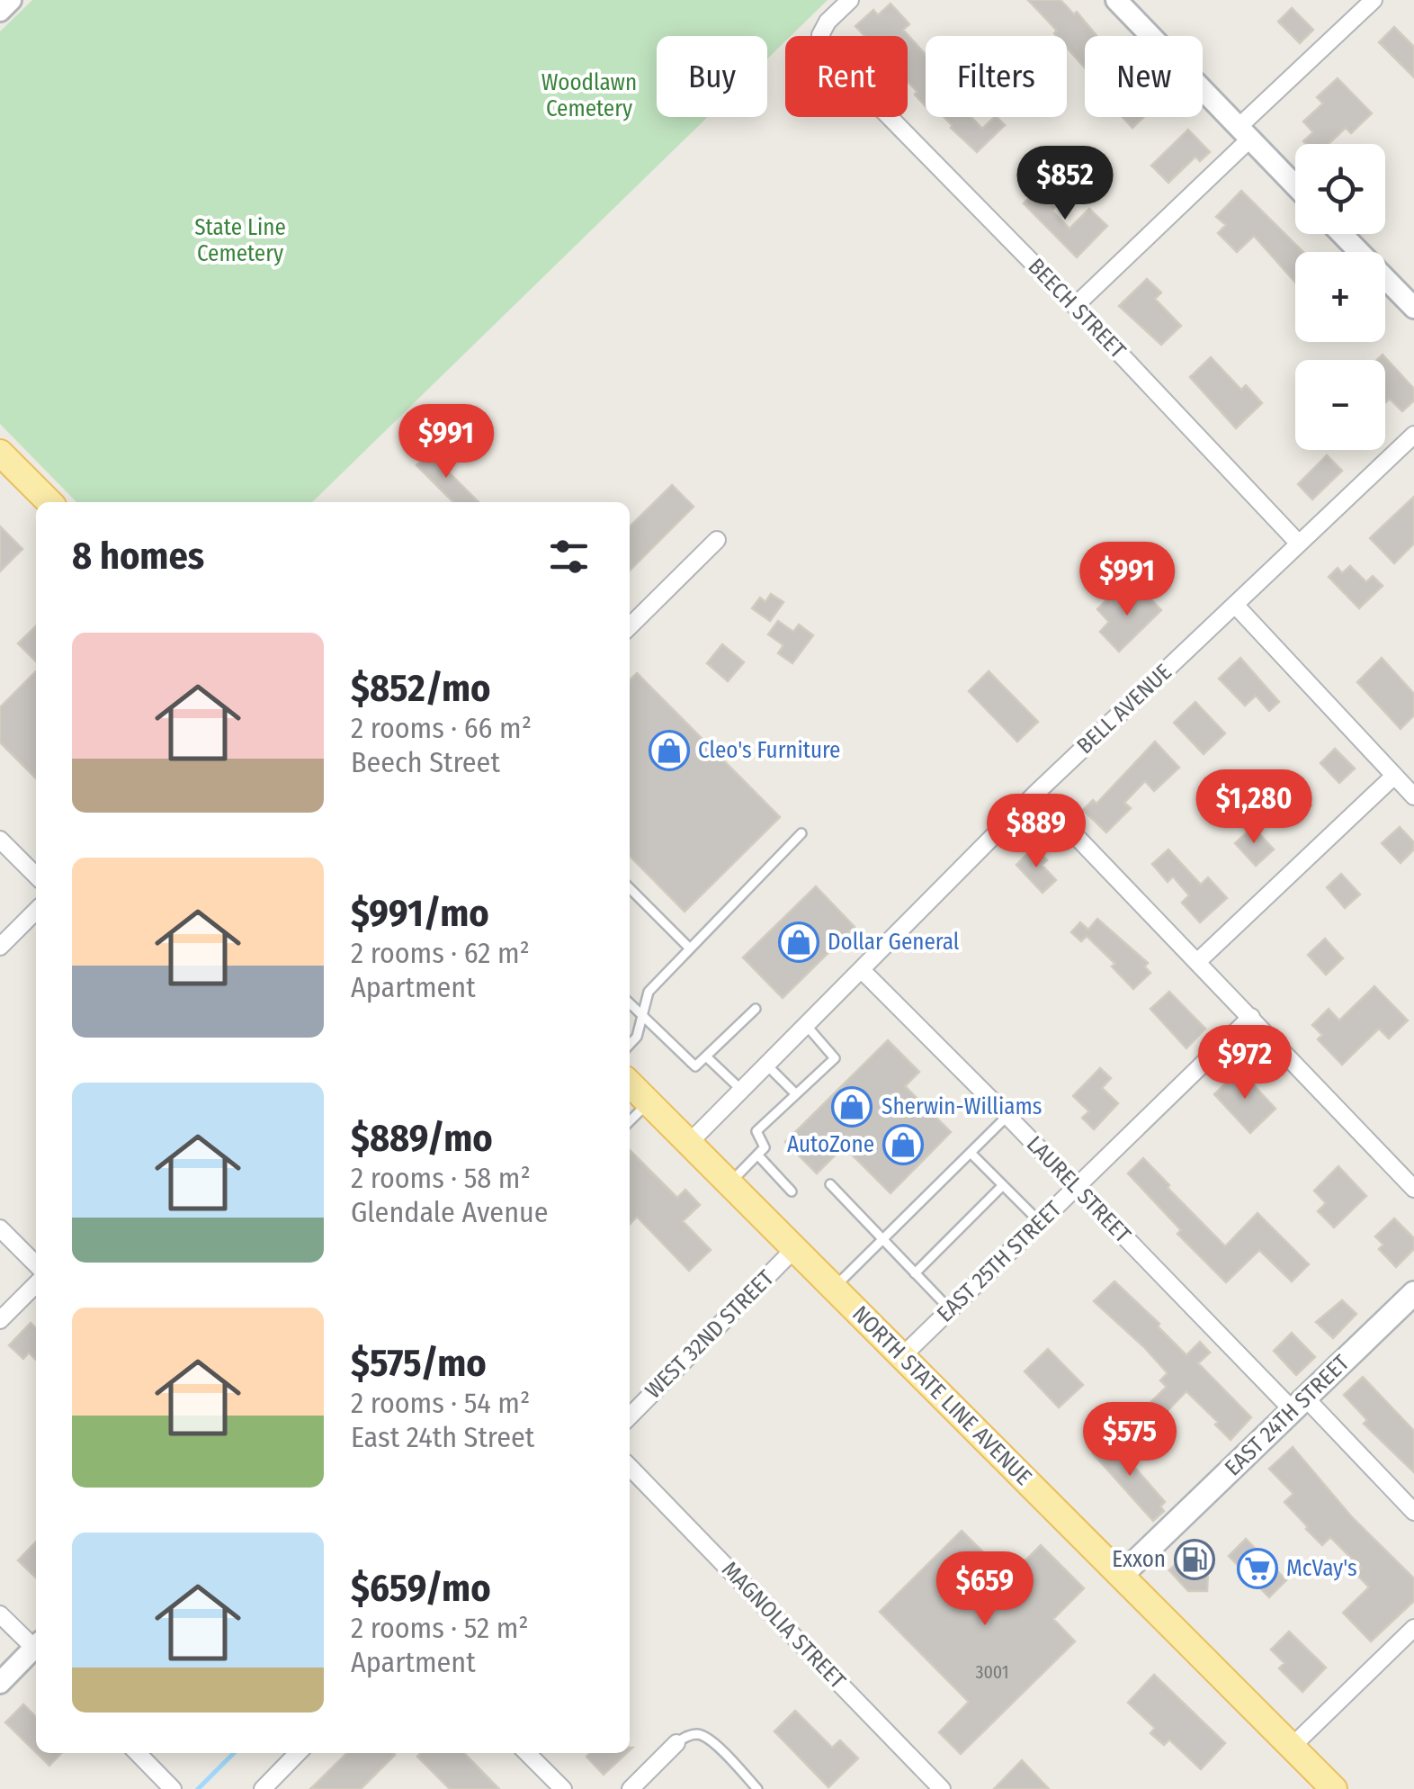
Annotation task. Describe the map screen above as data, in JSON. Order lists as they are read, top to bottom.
{
  "streets": {
    "main road": ["NORTH STATE LINE AVENUE", "EAST 24TH STREET"],
    "street": [
      "BEECH STREET",
      "BELL AVENUE",
      "LAUREL STREET",
      "EAST 25TH STREET",
      "WEST 32ND STREET",
      "MAGNOLIA STREET"
    ]
  },
  "crossings": [
    ["BEECH STREET", "BELL AVENUE"],
    ["BELL AVENUE", "LAUREL STREET"],
    ["BELL AVENUE", "NORTH STATE LINE AVENUE"],
    ["LAUREL STREET", "EAST 25TH STREET"],
    ["LAUREL STREET", "EAST 24TH STREET"],
    ["EAST 25TH STREET", "NORTH STATE LINE AVENUE"],
    ["WEST 32ND STREET", "NORTH STATE LINE AVENUE"],
    ["NORTH STATE LINE AVENUE", "EAST 24TH STREET"]
  ],
  "parks": ["Woodlawn Cemetery", "State Line Cemetery"],
  "places": {
    "shop": [
      "Cleo's Furniture",
      "Dollar General",
      "Sherwin-Williams",
      "AutoZone"
    ],
    "fuel station": ["Exxon"],
    "supermarket": ["McVay's"]
  },
  "house_numbers": ["3001"],
  "page": {
    "chip": [
      "Buy",
      "Rent",
      "Filters",
      "New"
    ],
    "map_buttons": ["+", "−"],
    "price": [
      "$852",
      "$991",
      "$991",
      "$1,280",
      "$889",
      "$972",
      "$575",
      "$659"
    ],
    "heading": "8 homes",
    "list": [
      {
        "name": "$852/mo",
        "note": "2 rooms · 66 m² · Beech Street"
      },
      {
        "name": "$991/mo",
        "note": "2 rooms · 62 m² · Apartment"
      },
      {
        "name": "$889/mo",
        "note": "2 rooms · 58 m² · Glendale Avenue"
      },
      {
        "name": "$575/mo",
        "note": "2 rooms · 54 m² · East 24th Street"
      },
      {
        "name": "$659/mo",
        "note": "2 rooms · 52 m² · Apartment"
      }
    ]
  }
}
